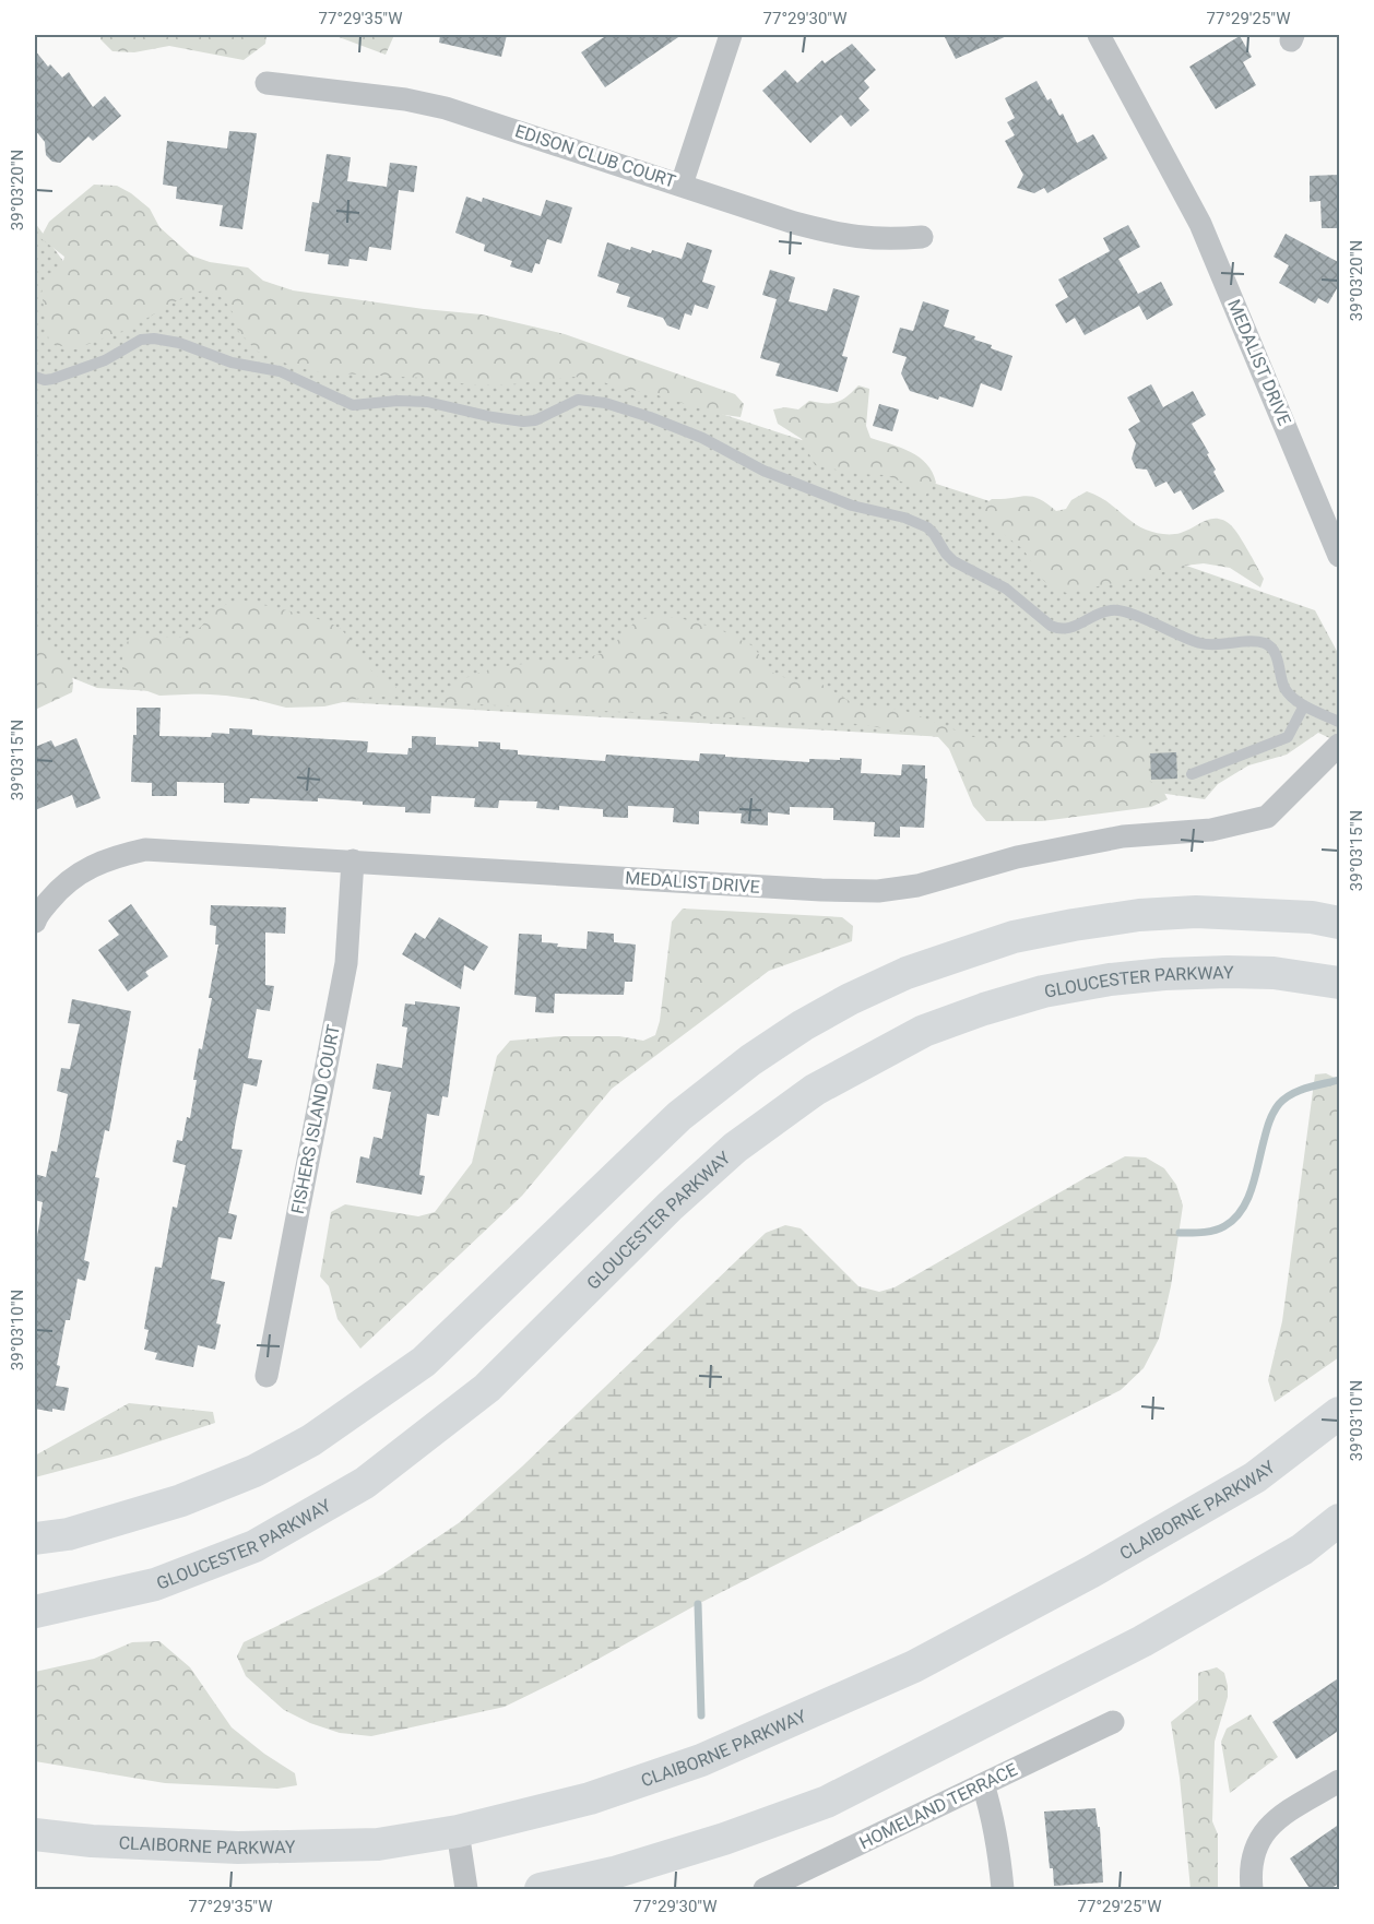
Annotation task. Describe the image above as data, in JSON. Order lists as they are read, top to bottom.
{
  "streets": {
    "main road": ["GLOUCESTER PARKWAY", "CLAIBORNE PARKWAY"],
    "street": [
      "EDISON CLUB COURT",
      "MEDALIST DRIVE",
      "FISHERS ISLAND COURT",
      "HOMELAND TERRACE"
    ]
  },
  "crossings": [
    ["MEDALIST DRIVE", "FISHERS ISLAND COURT"]
  ],
  "coordinates": [
    "77°29'35\"W",
    "77°29'30\"W",
    "77°29'25\"W",
    "39°03'20\"N",
    "39°03'15\"N",
    "39°03'10\"N"
  ]
}
